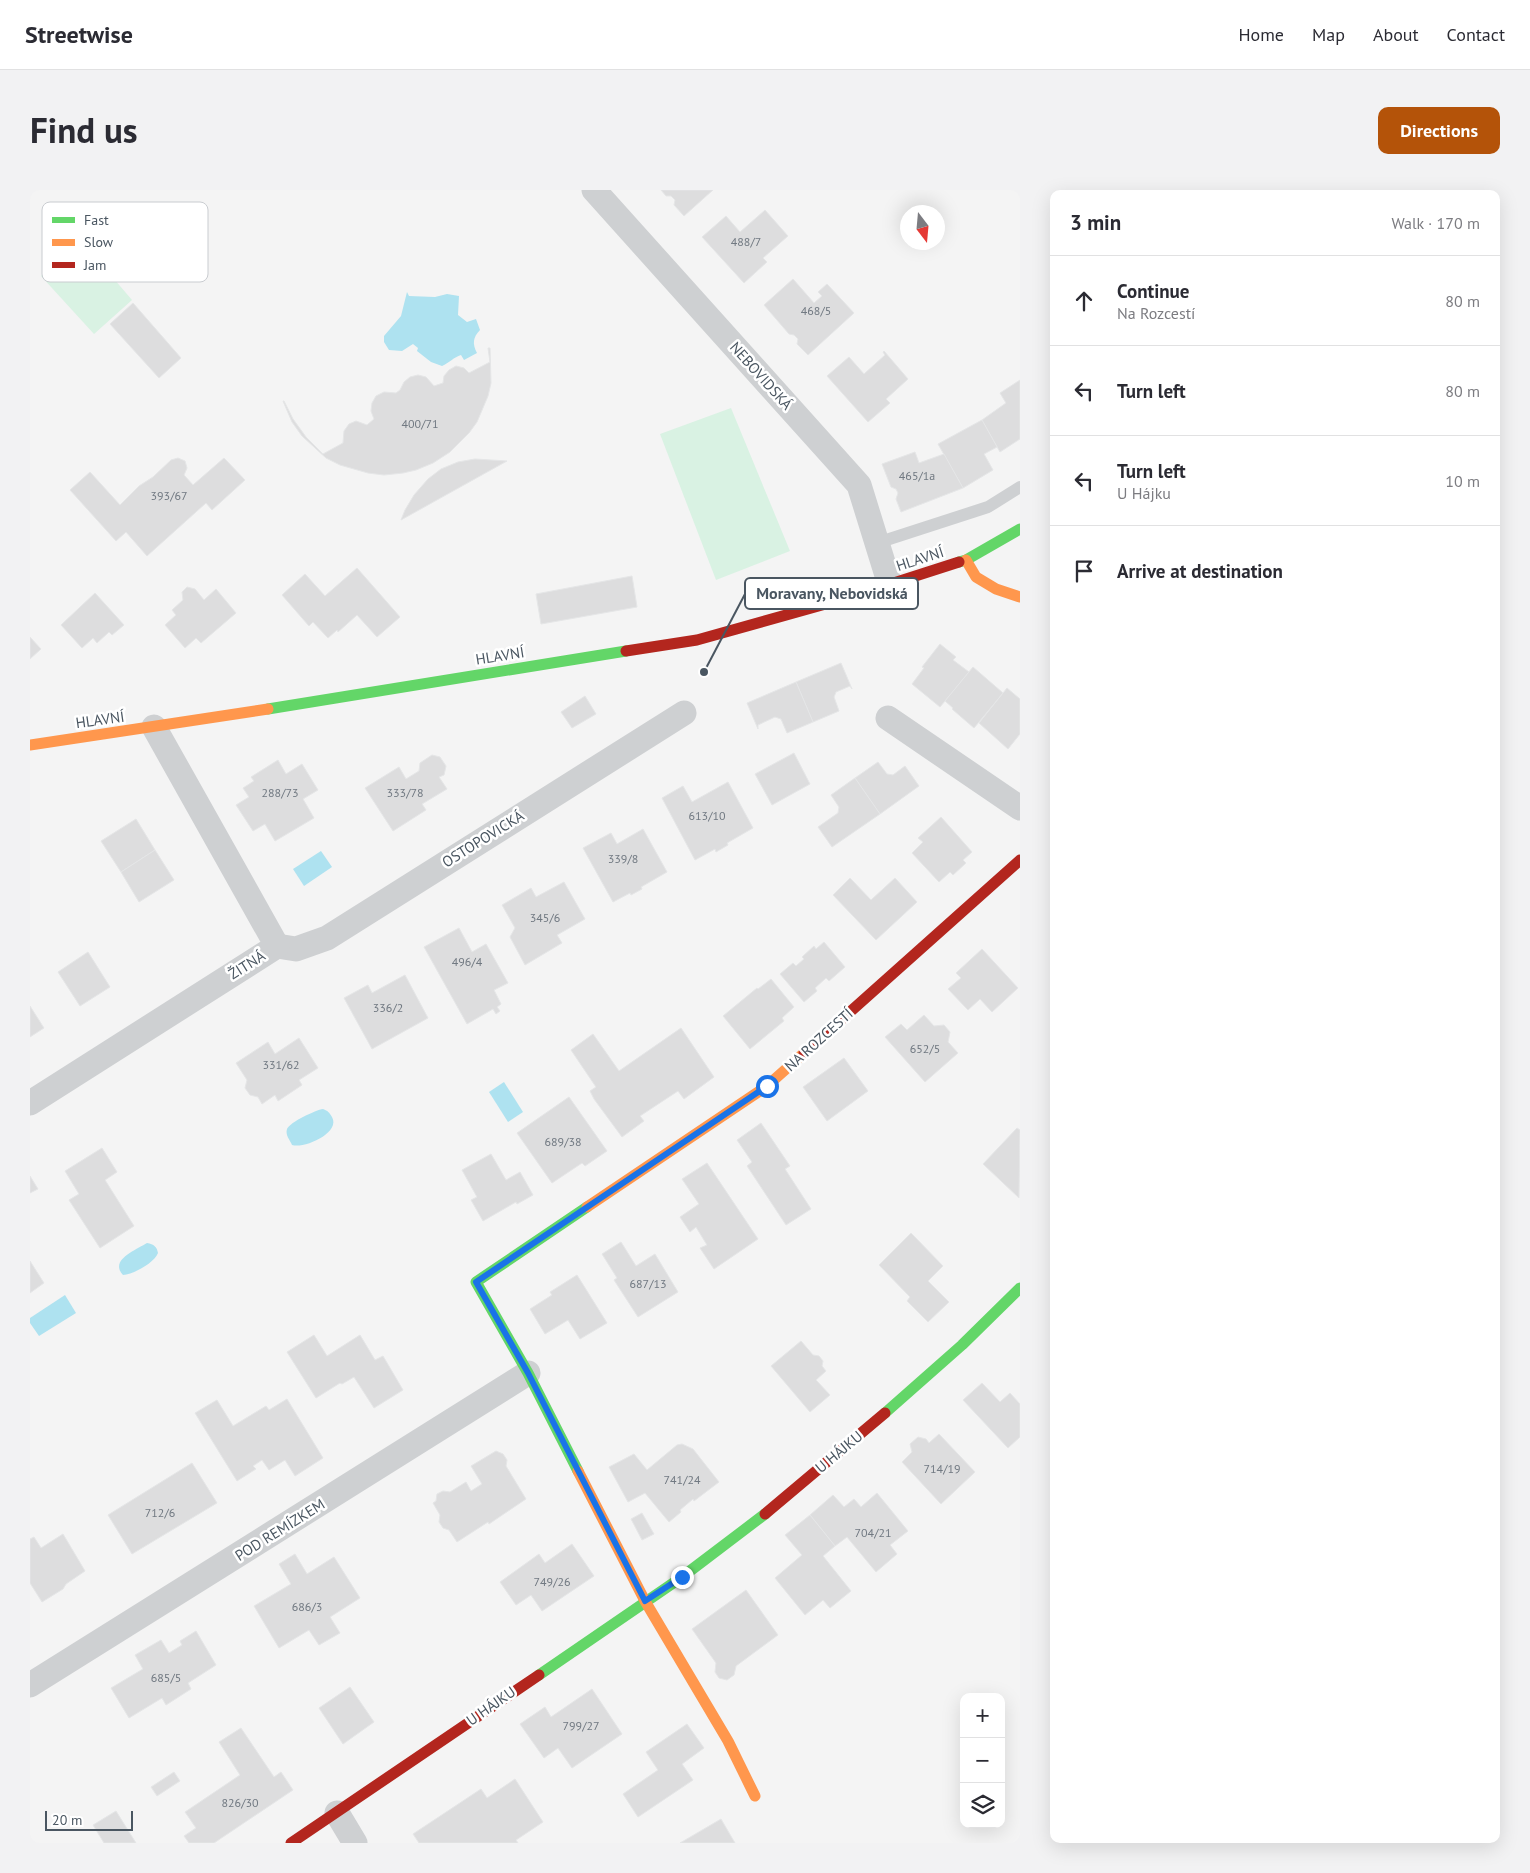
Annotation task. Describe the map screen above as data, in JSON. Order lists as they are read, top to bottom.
{
  "streets": {
    "street": [
      "NEBOVIDSKÁ",
      "HLAVNÍ",
      "OSTOPOVICKÁ",
      "ŽITNÁ",
      "NA ROZCESTÍ",
      "U HÁJKU",
      "POD REMÍZKEM"
    ]
  },
  "crossings": [
    ["NEBOVIDSKÁ", "HLAVNÍ"],
    ["HLAVNÍ", "ŽITNÁ"],
    ["OSTOPOVICKÁ", "ŽITNÁ"],
    ["NA ROZCESTÍ", "POD REMÍZKEM"]
  ],
  "places": ["Moravany, Nebovidská"],
  "house_numbers": [
    "488/7",
    "468/5",
    "400/71",
    "465/1a",
    "393/67",
    "288/73",
    "333/78",
    "613/10",
    "339/8",
    "345/6",
    "496/4",
    "336/2",
    "652/5",
    "331/62",
    "689/38",
    "687/13",
    "714/19",
    "741/24",
    "712/6",
    "704/21",
    "749/26",
    "686/3",
    "685/5",
    "799/27",
    "826/30"
  ],
  "legend": ["Fast", "Slow", "Jam"],
  "scale_bar": "20 m",
  "north": "bottom",
  "page": {
    "header": "Streetwise",
    "nav": [
      "Home",
      "Map",
      "About",
      "Contact"
    ],
    "title": "Find us",
    "buttons": "Directions",
    "heading": ["3 min", "Walk · 170 m"],
    "list": [
      ["Continue", "Na Rozcestí", "80 m"],
      ["Turn left", "80 m"],
      ["Turn left", "U Hájku", "10 m"],
      "Arrive at destination"
    ],
    "map_buttons": ["+", "−"],
    "scale": "20 m"
  }
}
